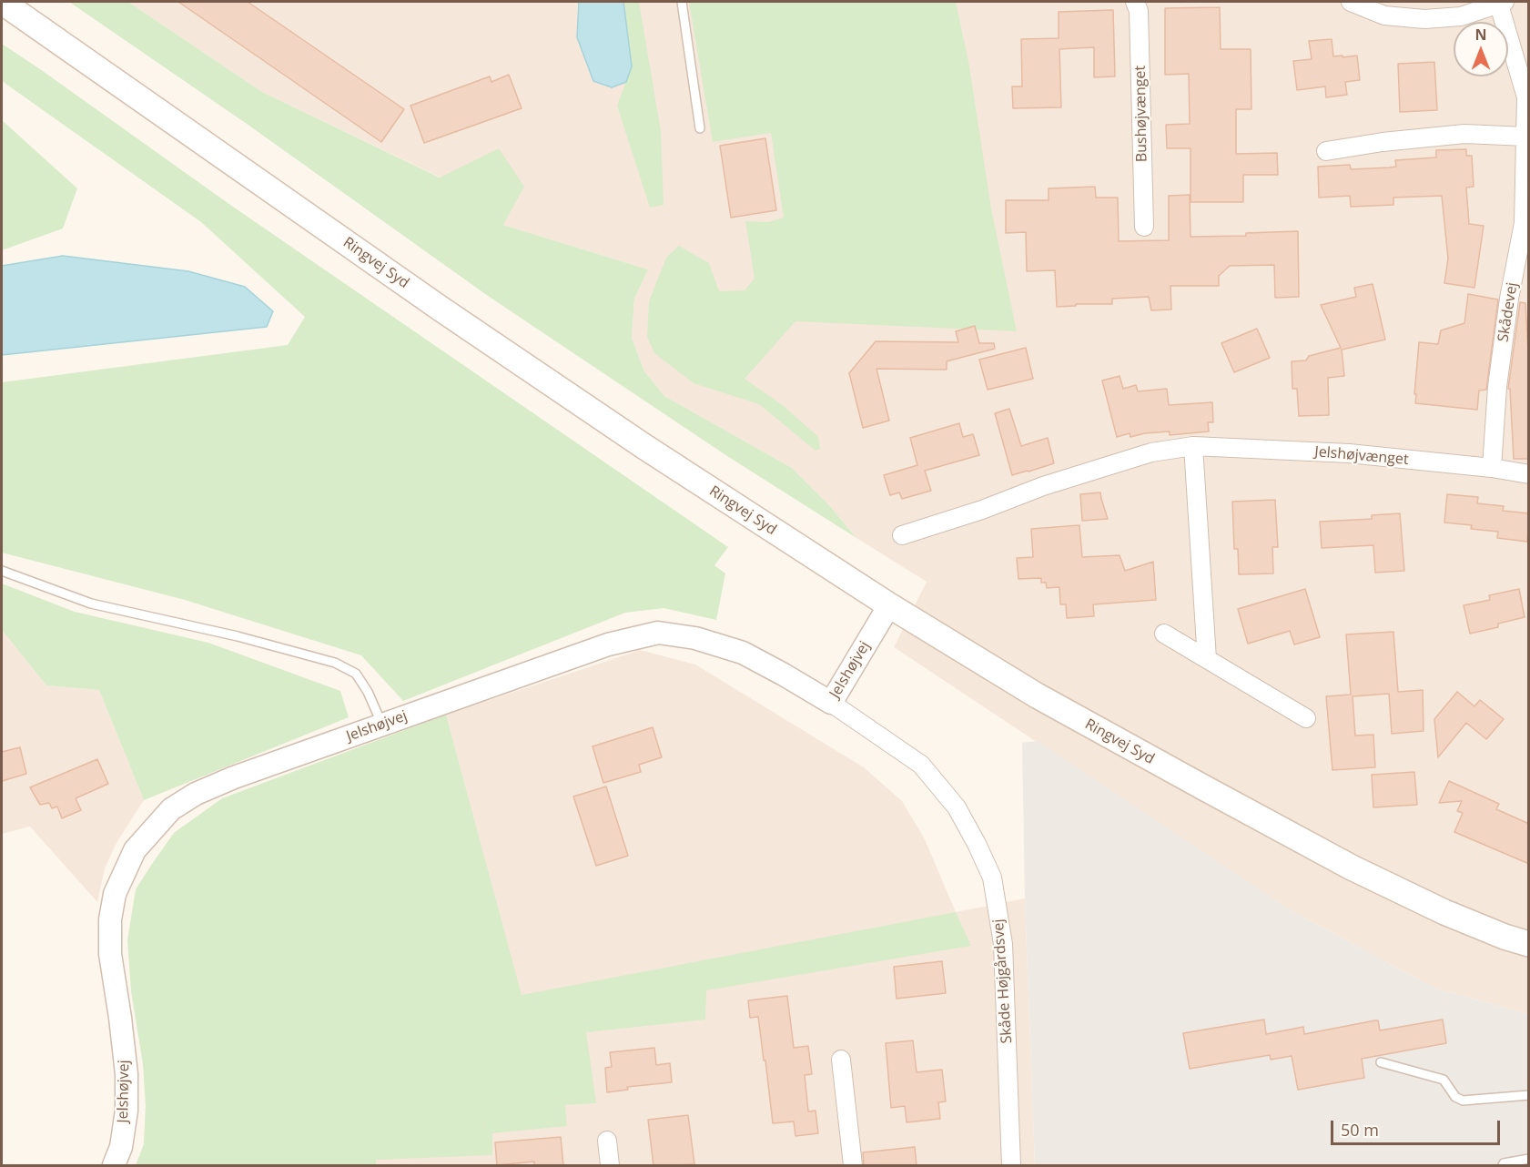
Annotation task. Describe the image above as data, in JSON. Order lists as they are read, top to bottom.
{
  "streets": {
    "main road": ["Ringvej Syd"],
    "street": [
      "Bushøjvænget",
      "Skådevej",
      "Jelshøjvænget",
      "Jelshøjvej",
      "Skåde Højgårdsvej"
    ]
  },
  "crossings": [
    ["Ringvej Syd", "Jelshøjvej"],
    ["Skådevej", "Jelshøjvænget"],
    ["Jelshøjvej", "Skåde Højgårdsvej"]
  ],
  "scale_bar": "50 m",
  "north": "top"
}
